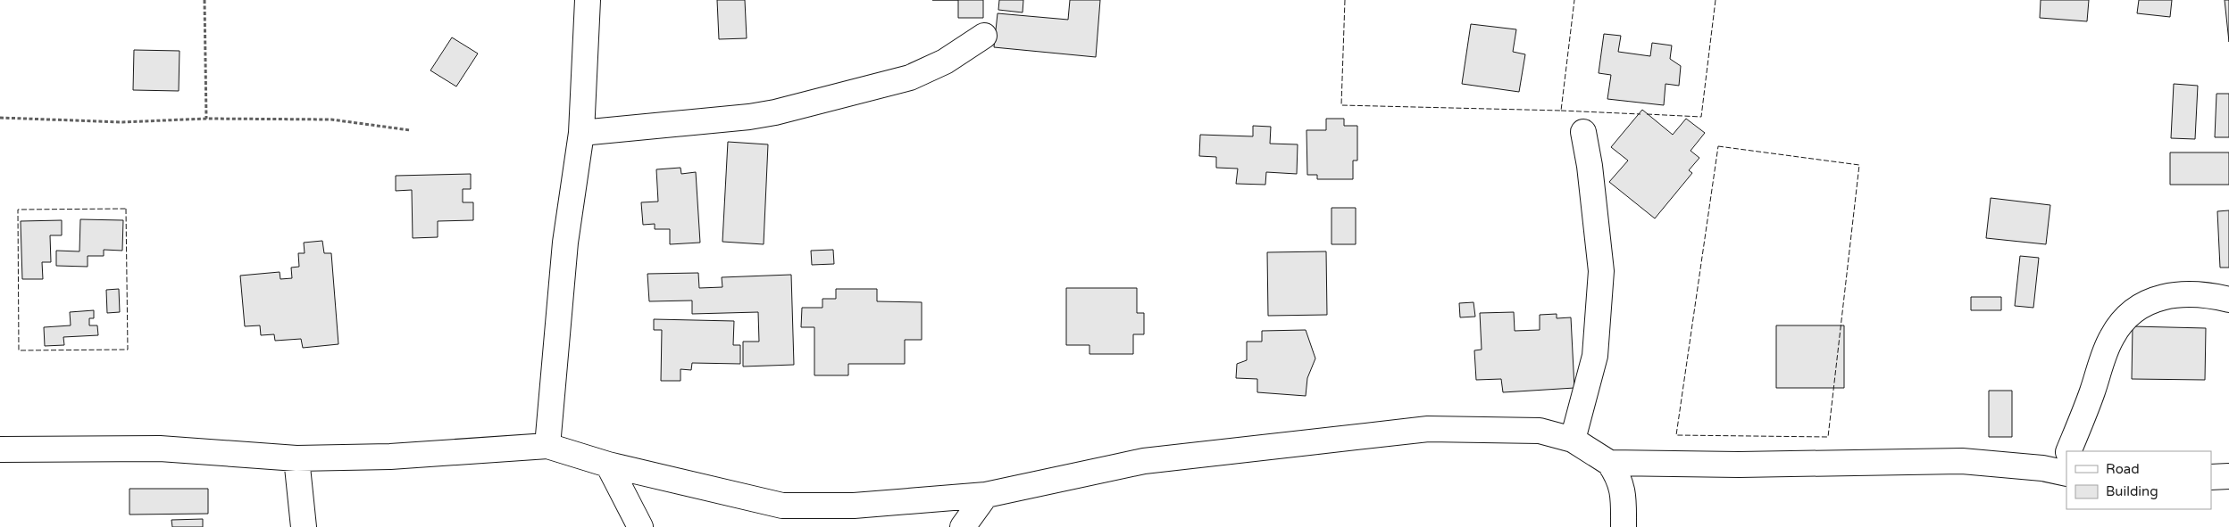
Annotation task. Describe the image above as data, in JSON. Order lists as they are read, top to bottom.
{
  "legend": ["Road", "Building"]
}
